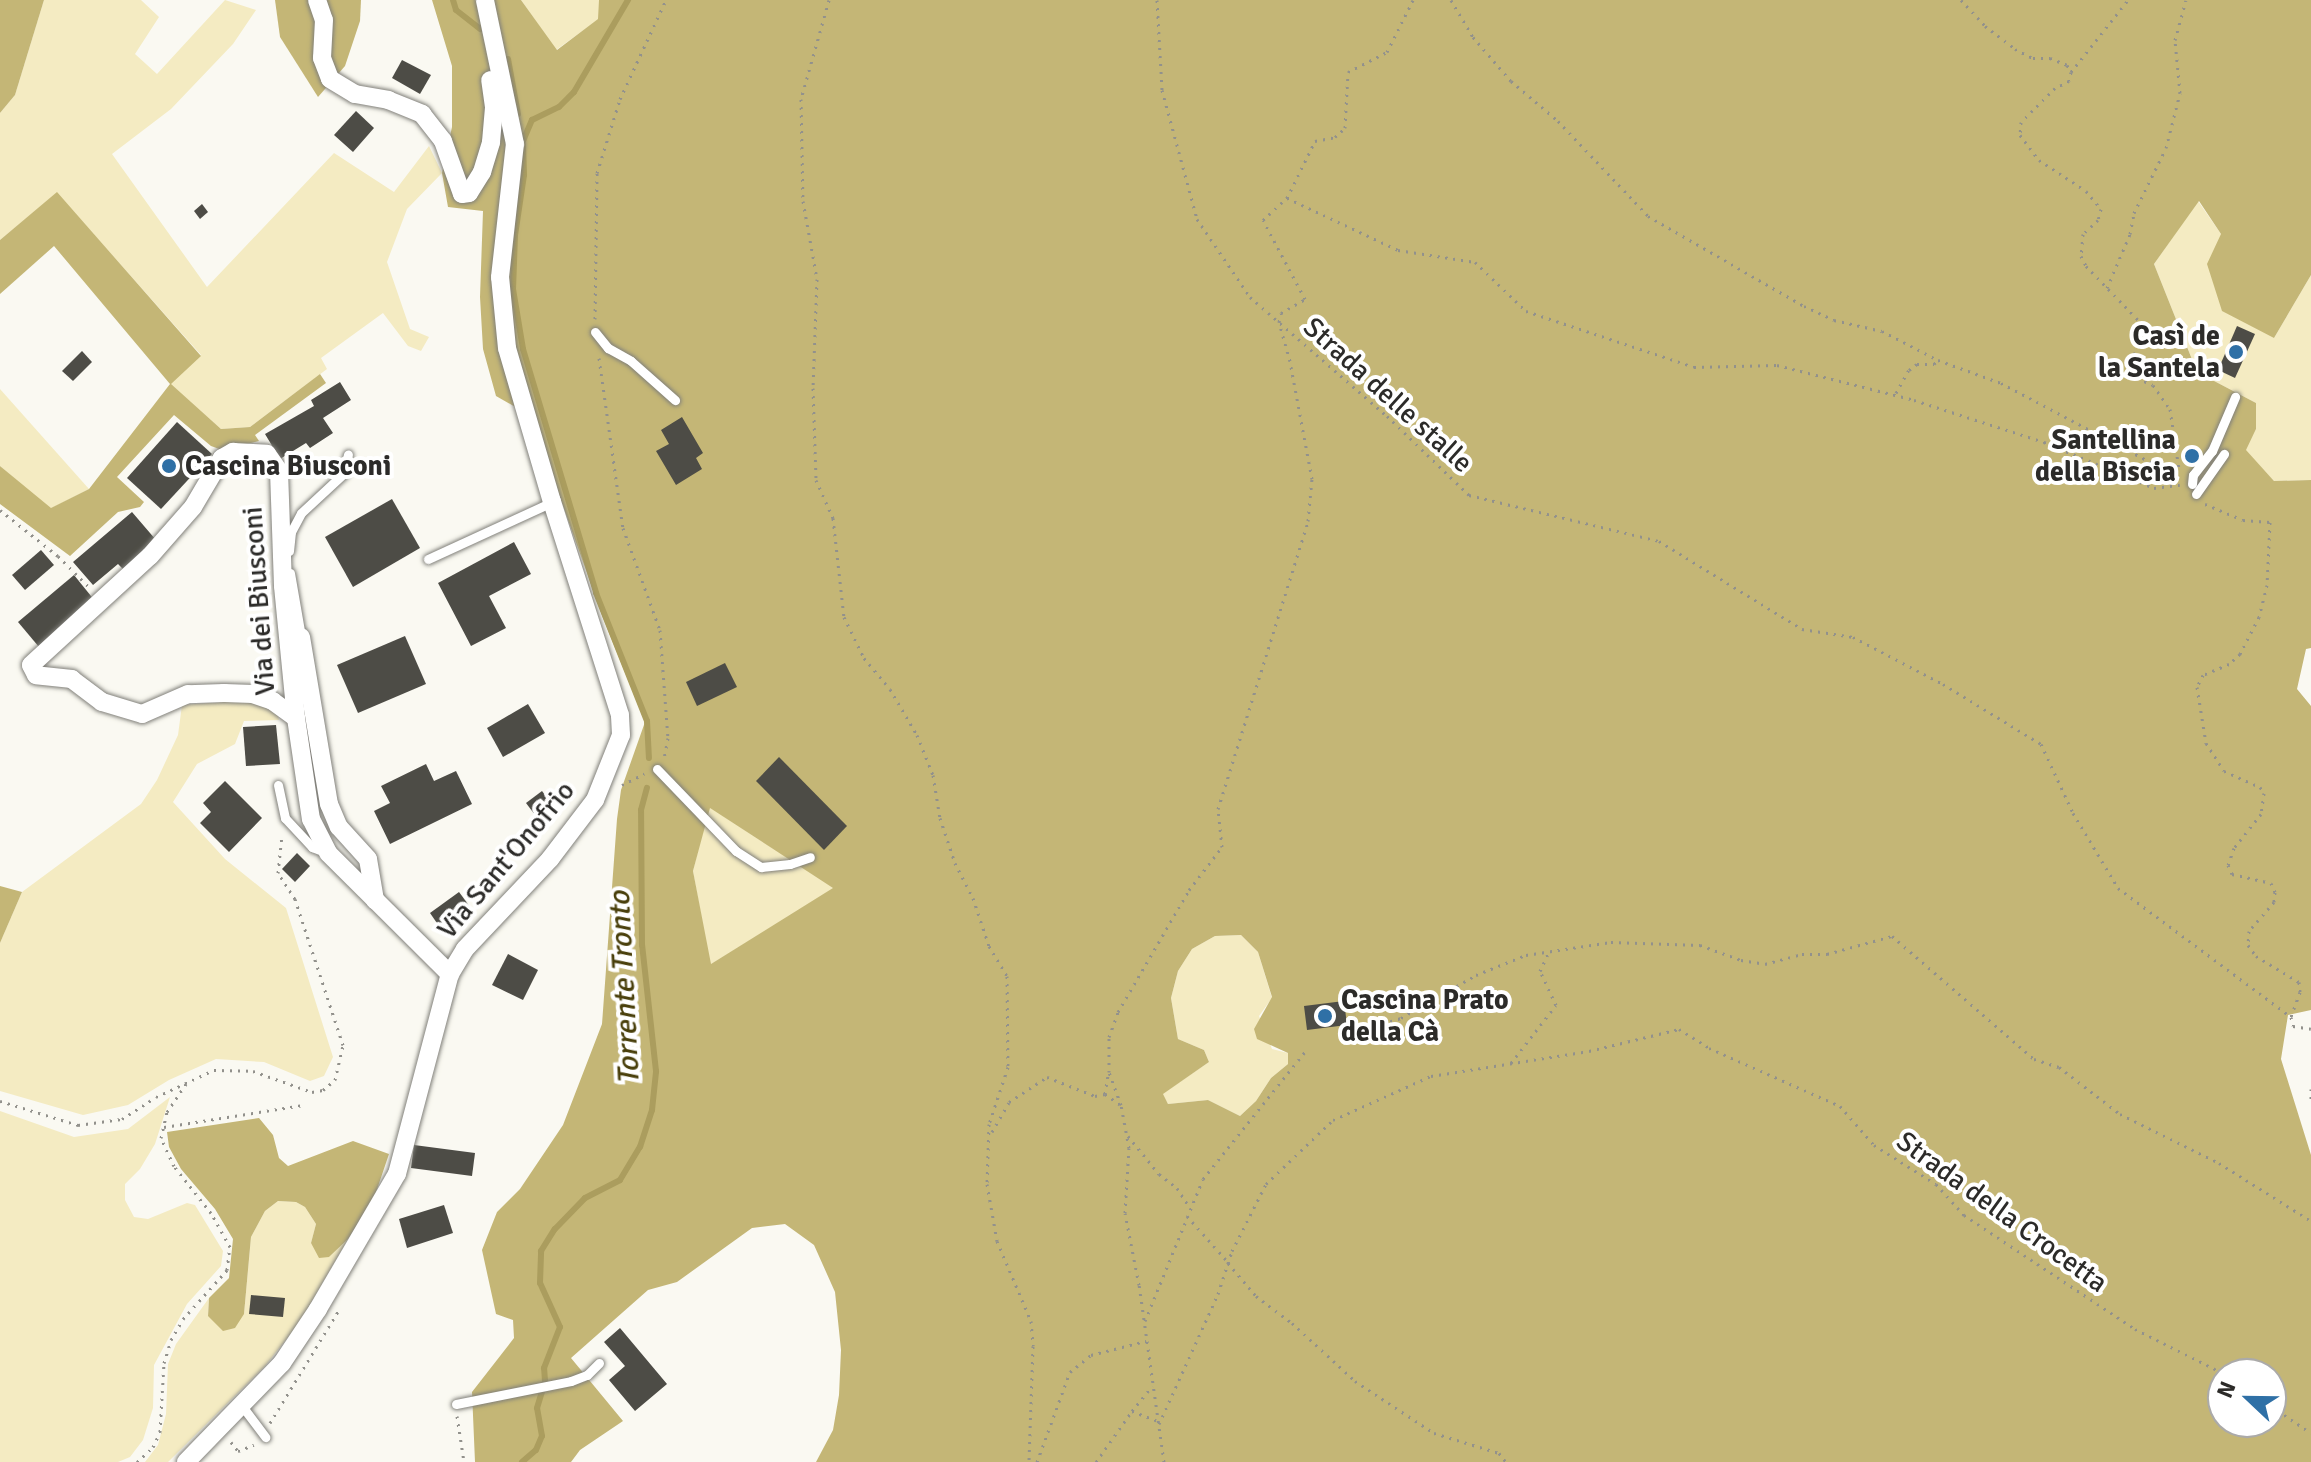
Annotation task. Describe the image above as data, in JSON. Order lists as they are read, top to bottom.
{
  "streets": {
    "street": ["Via dei Biusconi", "Via Sant'Onofrio"],
    "path": ["Strada delle stalle", "Strada della Crocetta"]
  },
  "crossings": [
    ["Via dei Biusconi", "Via Sant'Onofrio"]
  ],
  "water": ["Torrente Tronto"],
  "places": [
    "Casì de la Santela",
    "Santellina della Biscia",
    "Cascina Biusconi",
    "Cascina Prato della Cà"
  ],
  "north": "left"
}
